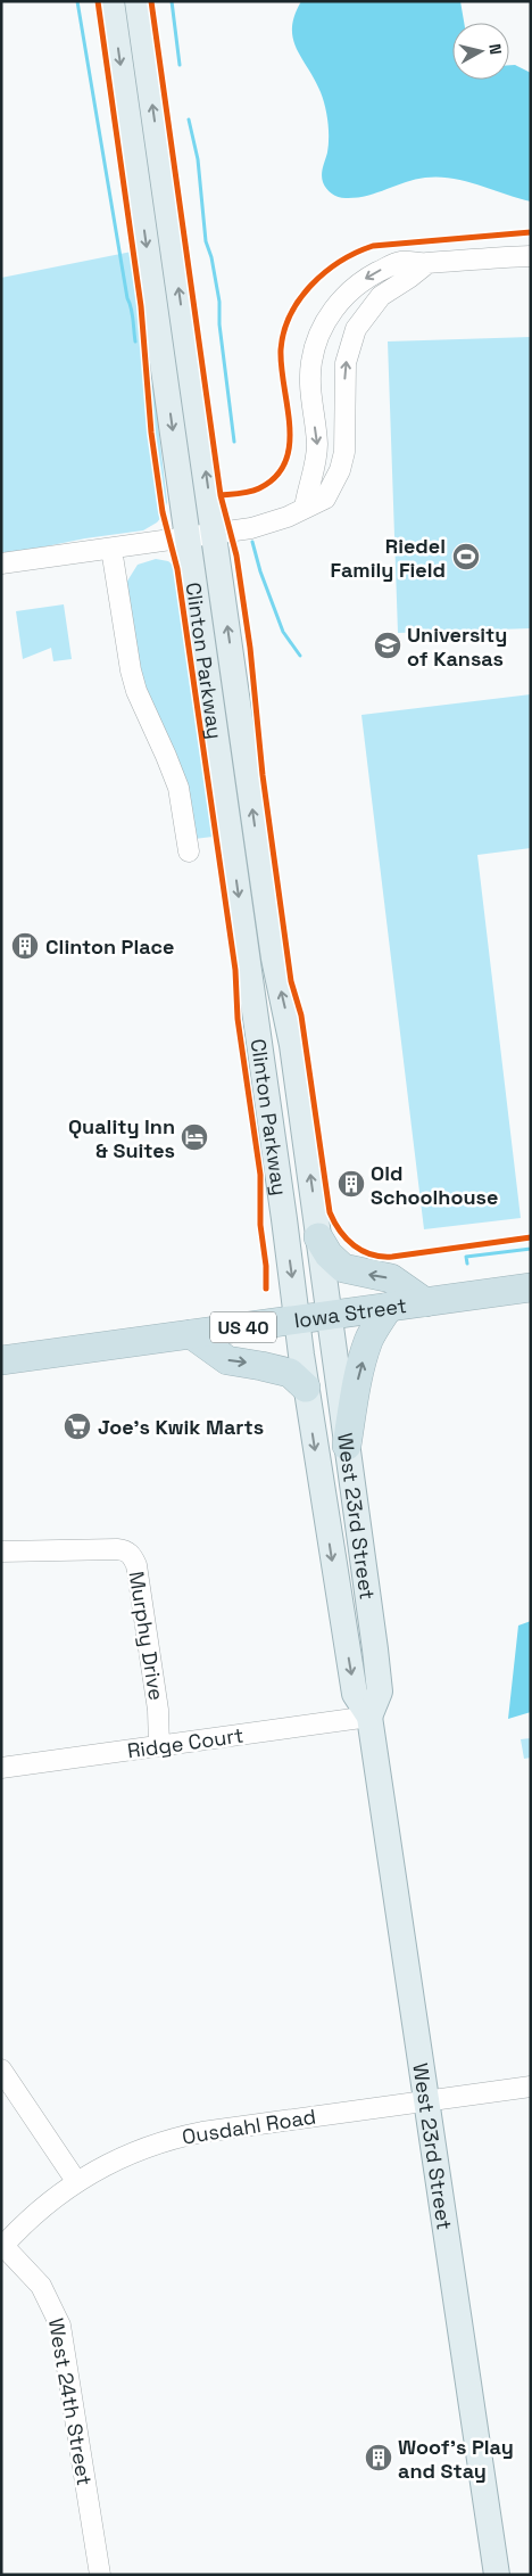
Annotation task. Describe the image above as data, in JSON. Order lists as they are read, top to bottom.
{
  "streets": {
    "highway": ["Iowa Street", "US 40"],
    "main road": ["Clinton Parkway", "West 23rd Street"],
    "street": [
      "Murphy Drive",
      "Ridge Court",
      "Ousdahl Road",
      "West 24th Street"
    ]
  },
  "crossings": [
    ["Clinton Parkway", "Iowa Street"],
    ["Clinton Parkway", "West 23rd Street"],
    ["Iowa Street", "West 23rd Street"],
    ["West 23rd Street", "Ridge Court"],
    ["West 23rd Street", "Ousdahl Road"],
    ["Murphy Drive", "Ridge Court"],
    ["Ousdahl Road", "West 24th Street"]
  ],
  "places": {
    "sports": ["Riedel Family Field"],
    "school or university": ["University of Kansas"],
    "building": ["Clinton Place", "Old Schoolhouse", "Woof's Play and Stay"],
    "hotel": ["Quality Inn & Suites"],
    "supermarket": ["Joe's Kwik Marts"]
  },
  "north": "right"
}
